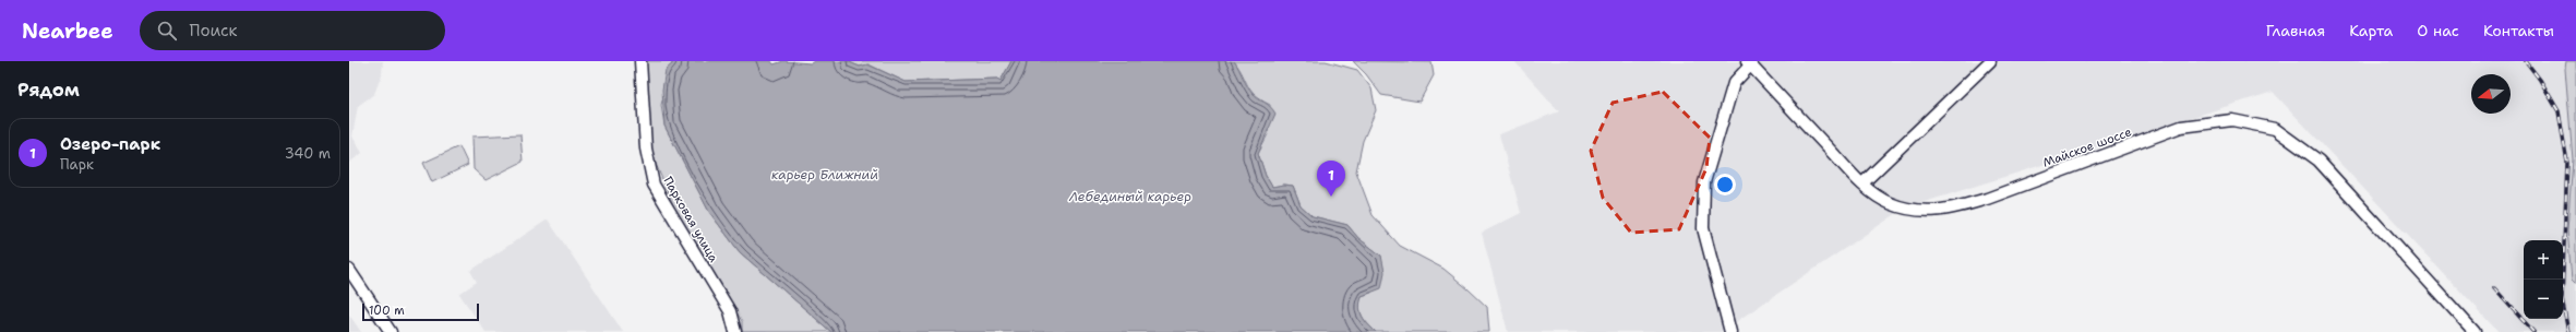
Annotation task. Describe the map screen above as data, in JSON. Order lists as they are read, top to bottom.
{
  "streets": {
    "street": ["Майское шоссе", "Парковая улица"]
  },
  "water": ["карьер Ближний", "Лебединый карьер"],
  "scale_bar": "100 m",
  "north": "left",
  "page": {
    "header": "Nearbee",
    "search": "Поиск",
    "nav": [
      "Главная",
      "Карта",
      "О нас",
      "Контакты"
    ],
    "heading": "Рядом",
    "list": [
      {
        "mark": "1",
        "name": "Озеро-парк",
        "note": "Парк",
        "value": "340 m"
      }
    ],
    "pins": "1",
    "map_buttons": ["+", "−"],
    "scale": "100 m"
  }
}
